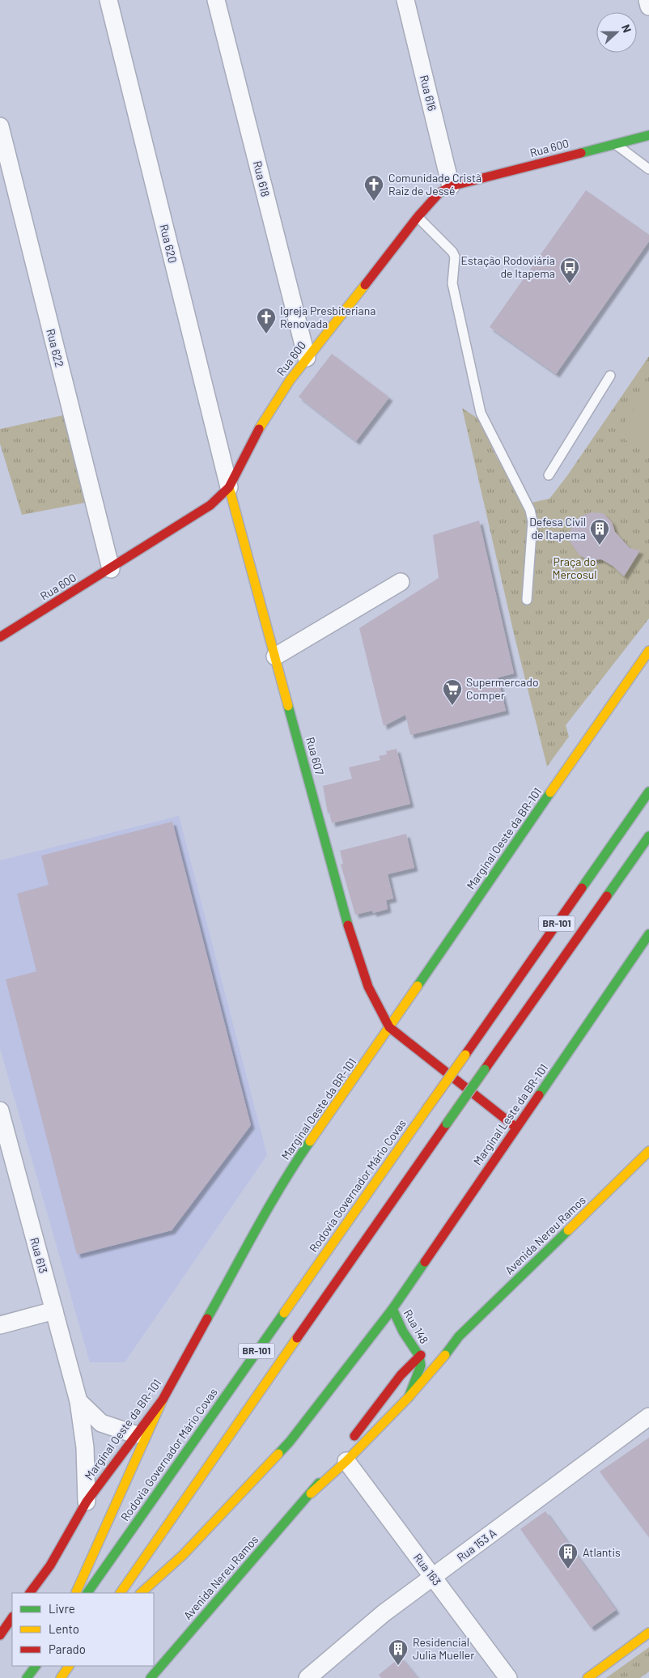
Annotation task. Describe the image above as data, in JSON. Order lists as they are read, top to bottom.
{
  "streets": {
    "main road": [
      "Rua 600",
      "Rua 607",
      "Marginal Oeste da BR-101",
      "BR-101",
      "Marginal Leste da BR-101",
      "Rodovia Governador Mário Covas",
      "Avenida Nereu Ramos",
      "Rua 148"
    ],
    "street": [
      "Rua 616",
      "Rua 618",
      "Rua 620",
      "Rua 622",
      "Rua 613",
      "Rua 153 A",
      "Rua 163"
    ]
  },
  "crossings": [
    ["Rua 616", "Rua 600"],
    ["Rua 600", "Rua 618"],
    ["Rua 600", "Rua 620"],
    ["Rua 600", "Rua 622"],
    ["Rua 600", "Rua 607"],
    ["Rua 620", "Rua 607"],
    ["Rua 607", "Marginal Oeste da BR-101"],
    ["Marginal Oeste da BR-101", "Rua 613"],
    ["Marginal Leste da BR-101", "Rua 148"],
    ["Avenida Nereu Ramos", "Rua 148"],
    ["Avenida Nereu Ramos", "Rua 163"],
    ["Rua 153 A", "Rua 163"]
  ],
  "parks": ["Praça do Mercosul"],
  "places": {
    "church": ["Comunidade Cristã Raiz de Jessé", "Igreja Presbiteriana Renovada"],
    "bus stop": ["Estação Rodoviária de Itapema"],
    "building": ["Defesa Civil de Itapema", "Atlantis", "Residencial Julia Mueller"],
    "supermarket": ["Supermercado Comper"]
  },
  "legend": ["Livre", "Lento", "Parado"],
  "north": "right"
}
